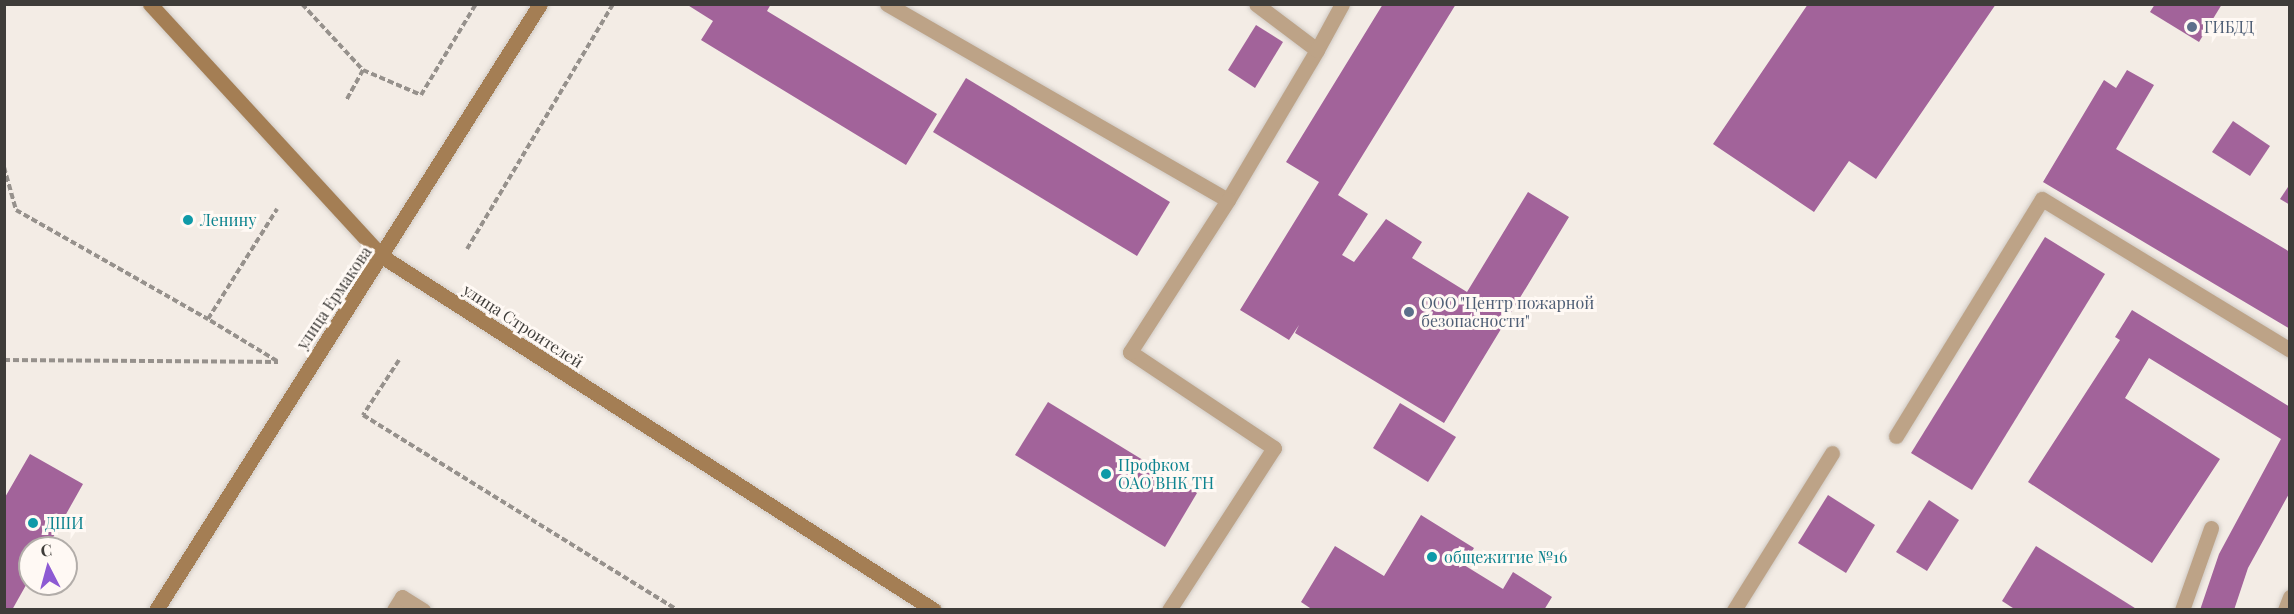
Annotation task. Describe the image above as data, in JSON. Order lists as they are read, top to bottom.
{
  "streets": {
    "main road": ["улица Ермакова", "улица Строителей"]
  },
  "crossings": [
    ["улица Ермакова", "улица Строителей"]
  ],
  "places": [
    "ГИБДД",
    "Ленину",
    "ООО \"Центр пожарной безопасности\"",
    "Профком ОАО ВНК ТН",
    "ДШИ",
    "общежитие №16"
  ],
  "north": "top"
}
